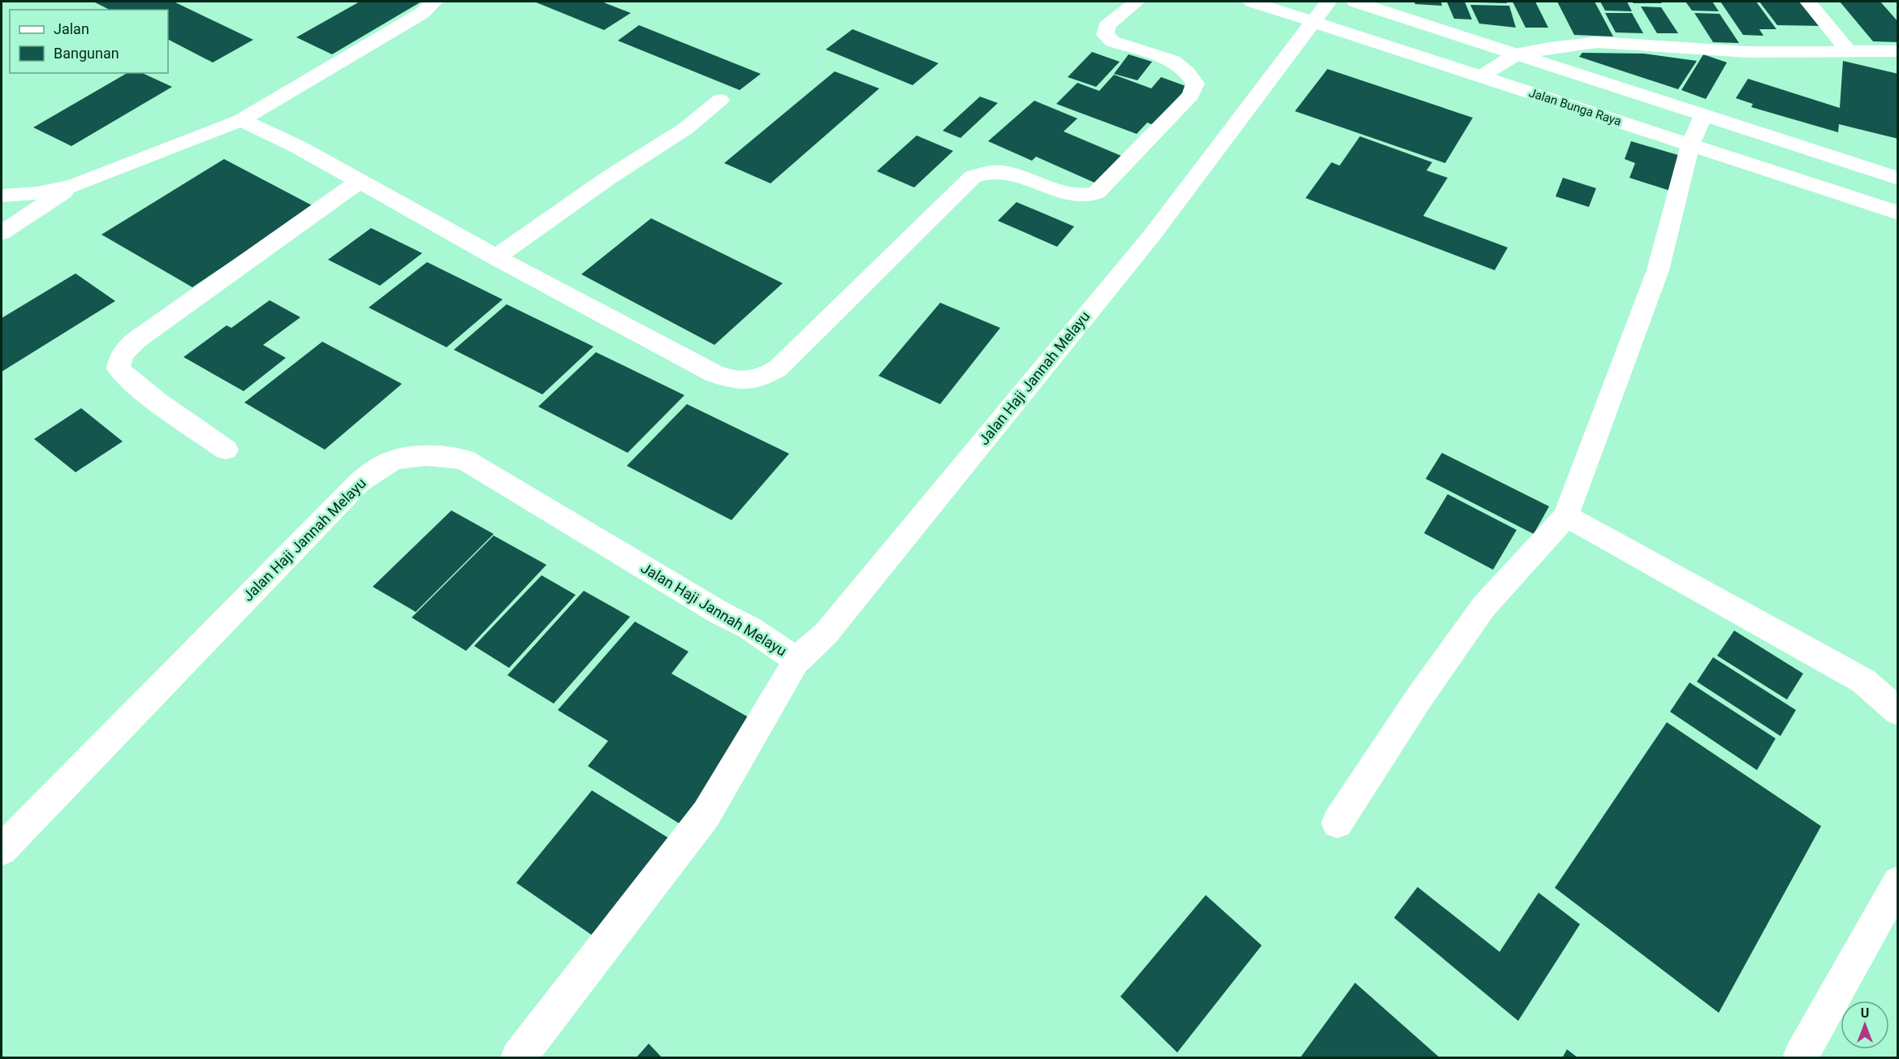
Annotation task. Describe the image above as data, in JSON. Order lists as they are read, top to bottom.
{
  "streets": {
    "main road": ["Jalan Bunga Raya", "Jalan Haji Jannah Melayu"]
  },
  "crossings": [
    ["Jalan Bunga Raya", "Jalan Haji Jannah Melayu"]
  ],
  "legend": ["Jalan", "Bangunan"],
  "north": "top"
}
